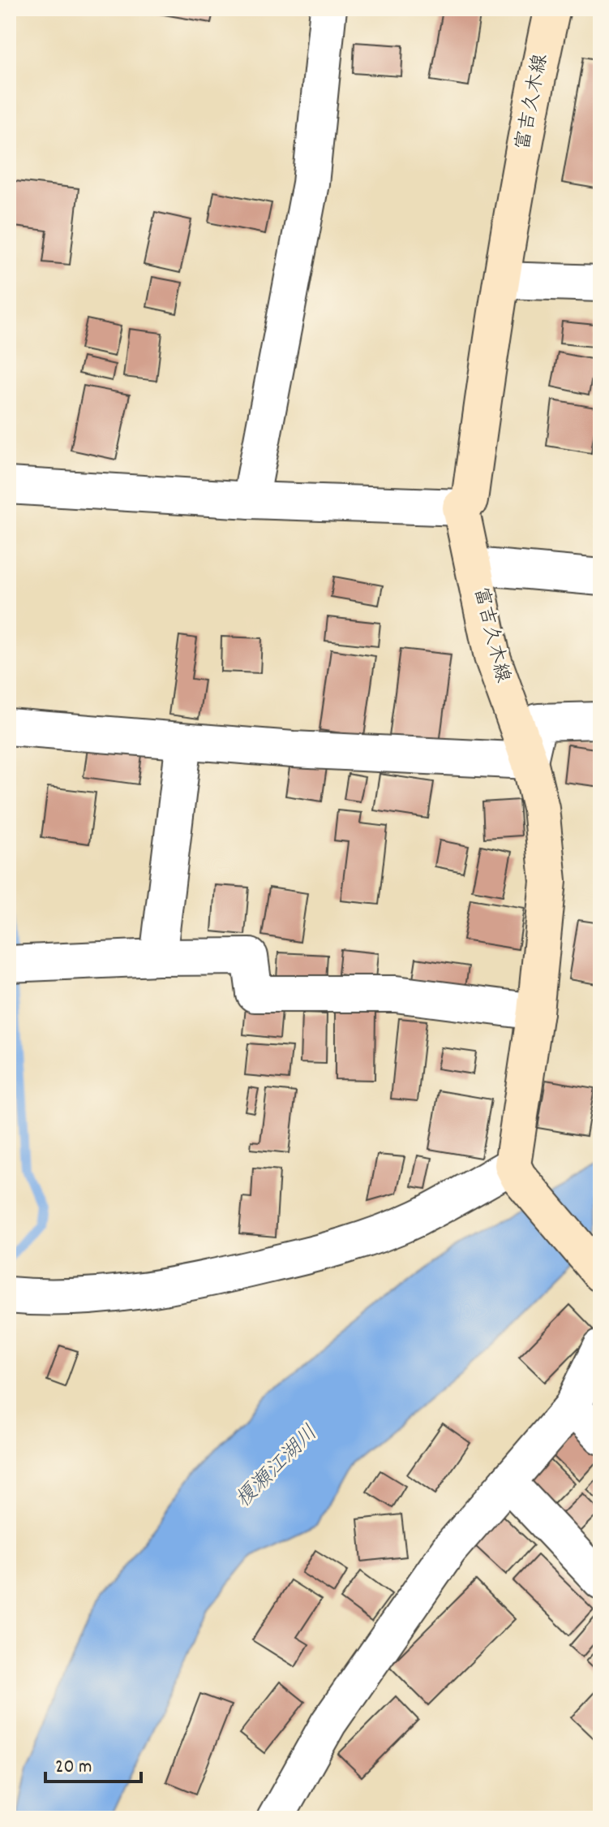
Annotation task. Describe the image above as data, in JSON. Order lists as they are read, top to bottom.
{
  "streets": {
    "main road": ["富吉久木線"]
  },
  "water": ["榎瀬江湖川"],
  "scale_bar": "20 m"
}
